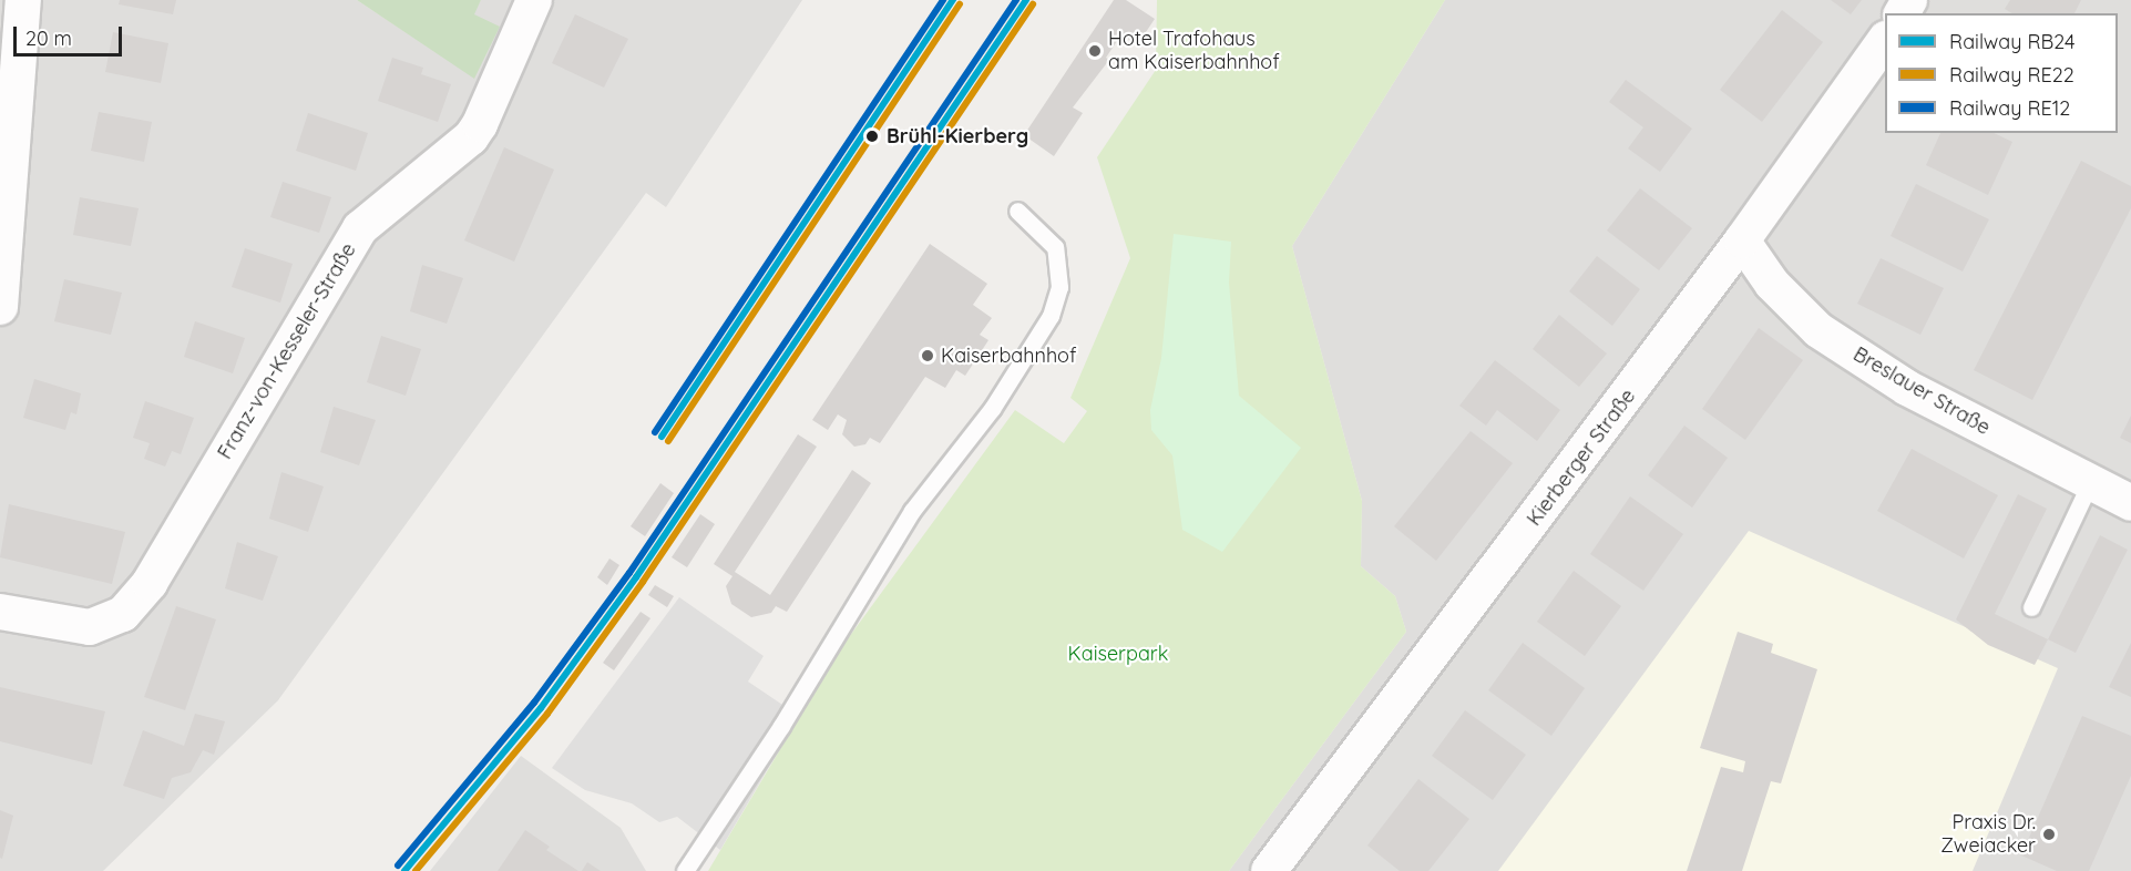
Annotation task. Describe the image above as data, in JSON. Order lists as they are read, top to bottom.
{
  "streets": {
    "street": ["Franz-von-Kesseler-Straße", "Breslauer Straße", "Kierberger Straße"]
  },
  "crossings": [
    ["Breslauer Straße", "Kierberger Straße"]
  ],
  "parks": ["Kaiserpark"],
  "places": [
    "Hotel Trafohaus am Kaiserbahnhof",
    "Brühl-Kierberg",
    "Kaiserbahnhof",
    "Praxis Dr. Zweiacker"
  ],
  "lines": ["rail line RB24", "rail line RE12", "rail line RE22"],
  "legend": ["Railway RB24", "Railway RE22", "Railway RE12"],
  "scale_bar": "20 m"
}
